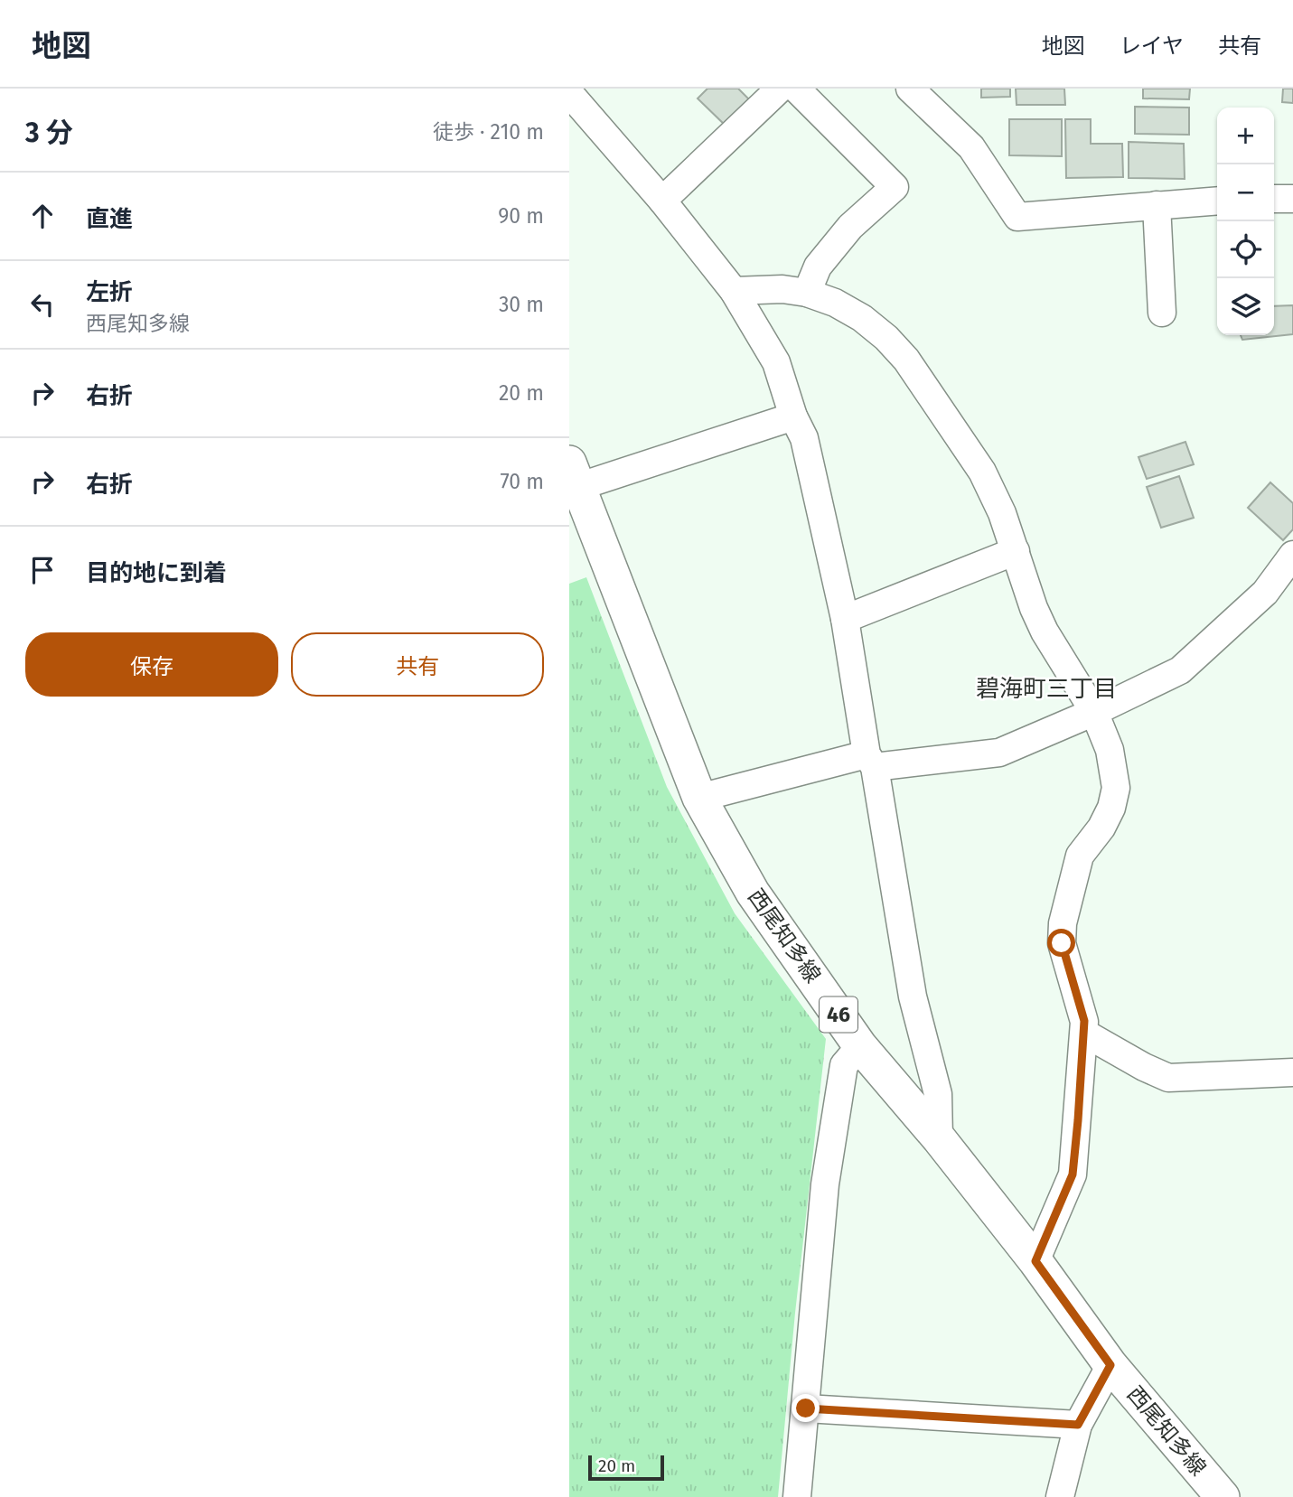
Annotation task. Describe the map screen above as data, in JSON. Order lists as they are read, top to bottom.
{
  "streets": {
    "main road": ["西尾知多線", "46"]
  },
  "districts": ["碧海町三丁目"],
  "scale_bar": "20 m",
  "page": {
    "header": "地図",
    "nav": ["地図", "レイヤ", "共有"],
    "heading": ["3 分", "徒歩 · 210 m"],
    "map_buttons": ["+", "−"],
    "list": [
      ["直進", "90 m"],
      ["左折", "西尾知多線", "30 m"],
      ["右折", "20 m"],
      ["右折", "70 m"],
      "目的地に到着"
    ],
    "buttons": ["保存", "共有"],
    "scale": "20 m"
  }
}
